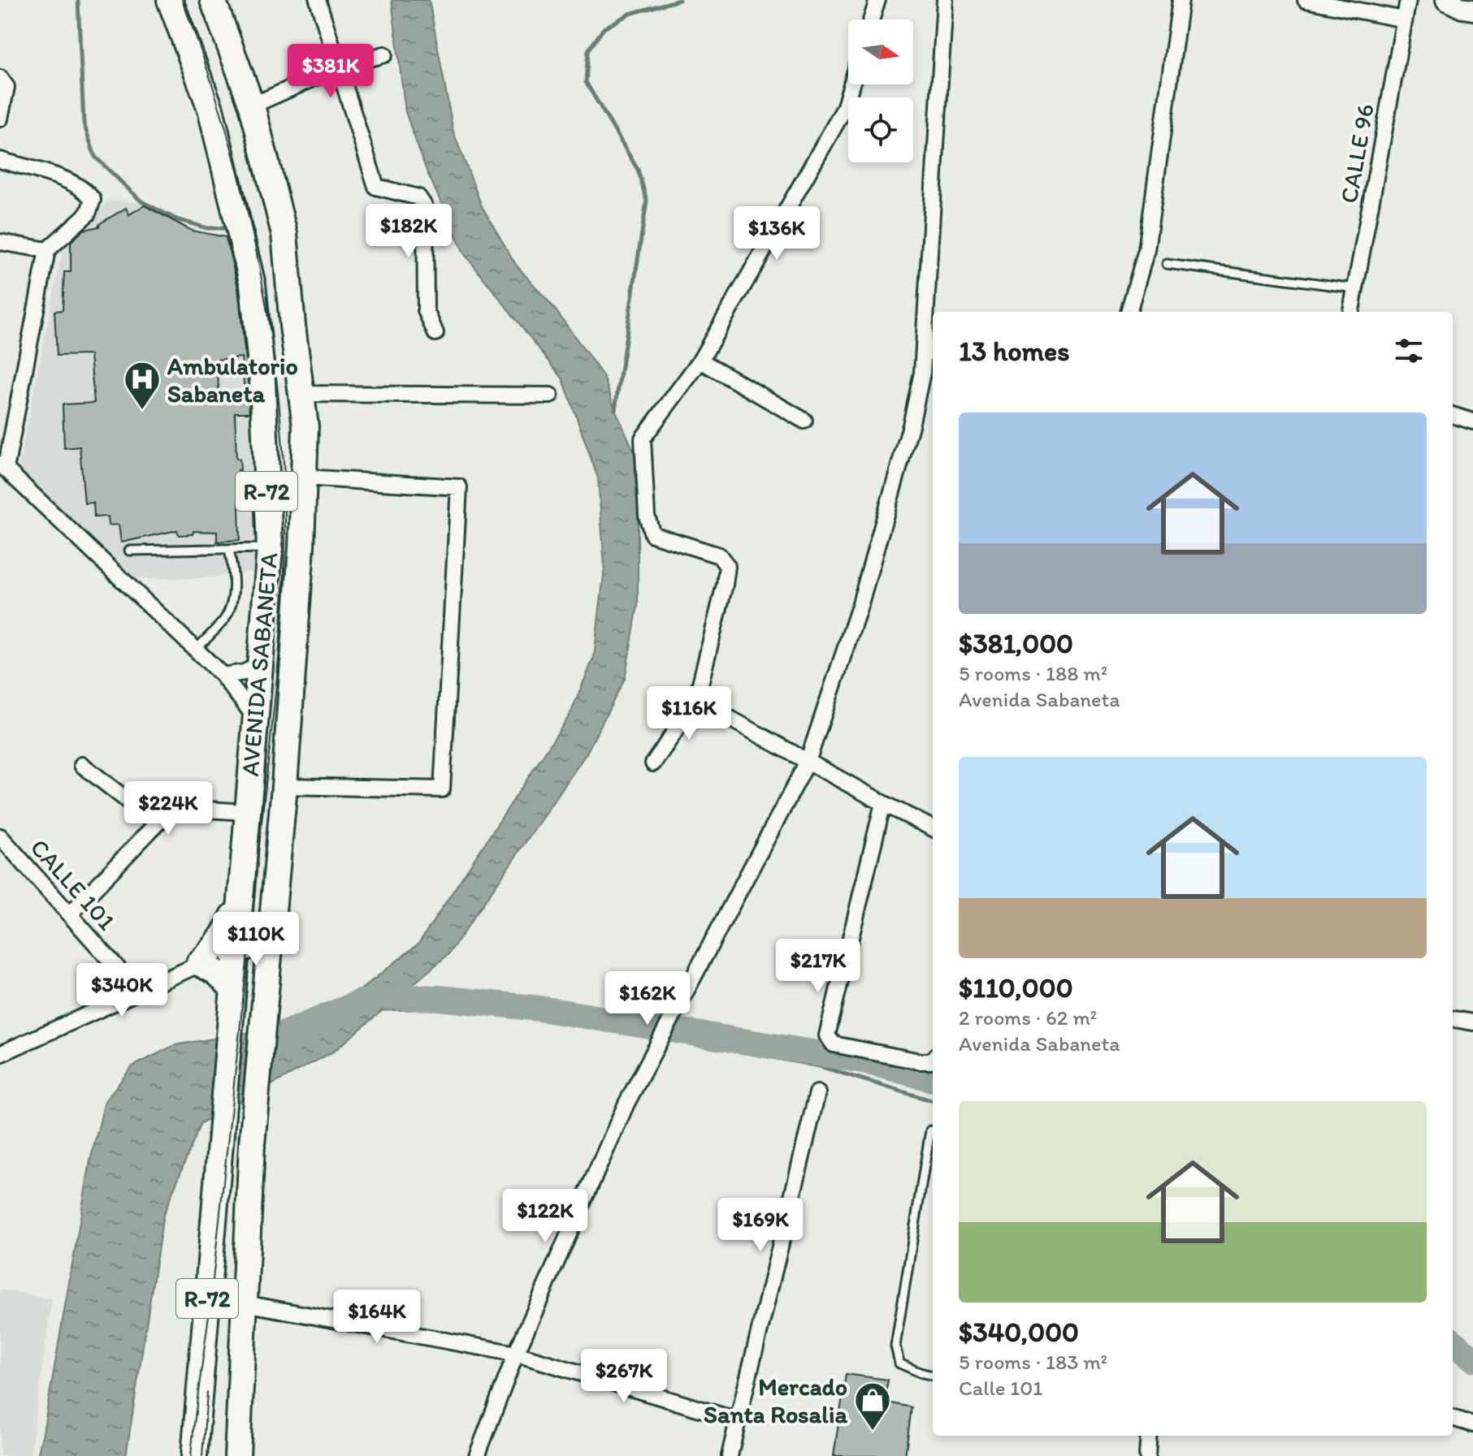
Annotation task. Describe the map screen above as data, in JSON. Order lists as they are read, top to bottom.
{
  "streets": {
    "main road": ["R-72", "AVENIDA SABANETA"],
    "street": ["CALLE 96", "CALLE 101"]
  },
  "places": {
    "hospital": ["Ambulatorio Sabaneta"],
    "shop": ["Mercado Santa Rosalia"]
  },
  "north": "right",
  "page": {
    "price": [
      "$381K",
      "$182K",
      "$136K",
      "$116K",
      "$224K",
      "$110K",
      "$217K",
      "$340K",
      "$162K",
      "$122K",
      "$169K",
      "$164K",
      "$267K"
    ],
    "heading": "13 homes",
    "list": [
      {
        "name": "$381,000",
        "note": "5 rooms · 188 m² · Avenida Sabaneta"
      },
      {
        "name": "$110,000",
        "note": "2 rooms · 62 m² · Avenida Sabaneta"
      },
      {
        "name": "$340,000",
        "note": "5 rooms · 183 m² · Calle 101"
      }
    ]
  }
}
